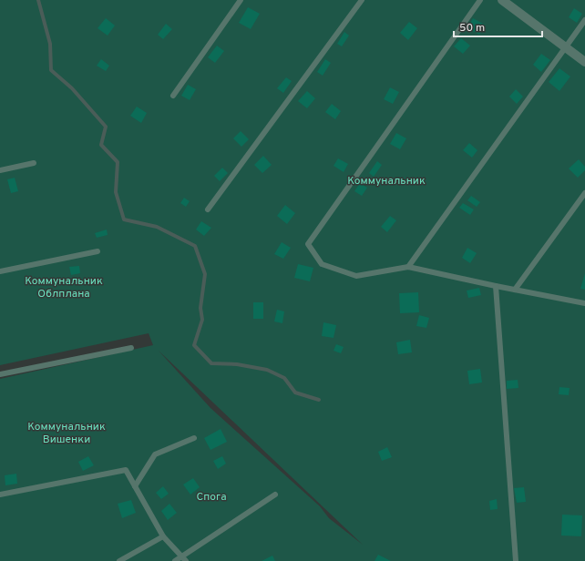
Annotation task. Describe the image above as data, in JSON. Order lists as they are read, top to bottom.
{
  "parks": [
    "Коммунальник",
    "Коммунальник Облплана",
    "Коммунальник Вишенки",
    "Спога"
  ],
  "scale_bar": "50 m"
}
